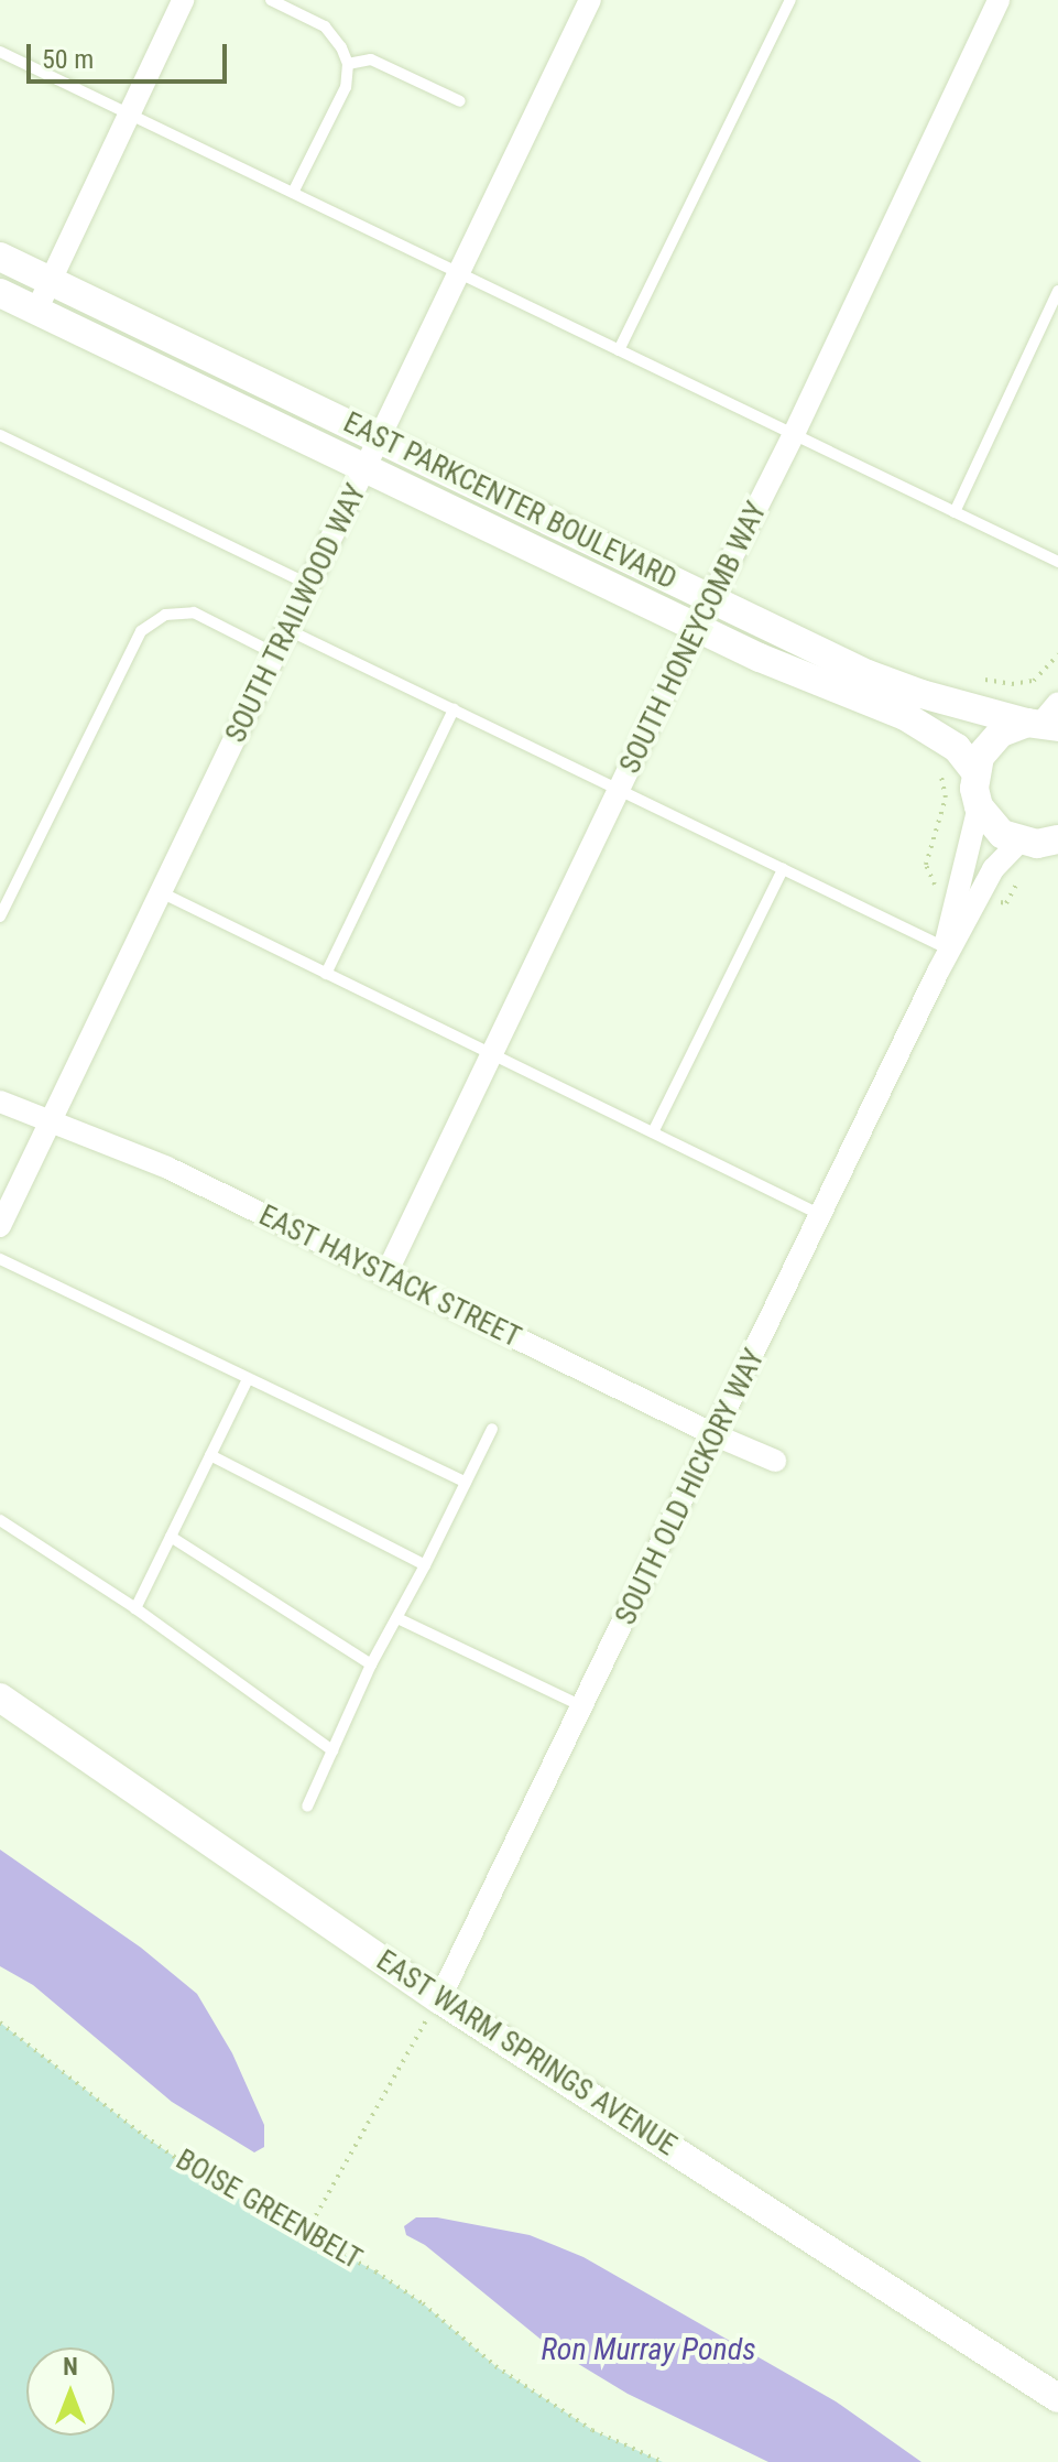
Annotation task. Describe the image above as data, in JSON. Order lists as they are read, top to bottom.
{
  "streets": {
    "street": [
      "EAST PARKCENTER BOULEVARD",
      "SOUTH TRAILWOOD WAY",
      "SOUTH HONEYCOMB WAY",
      "EAST HAYSTACK STREET",
      "SOUTH OLD HICKORY WAY",
      "EAST WARM SPRINGS AVENUE"
    ],
    "path": ["BOISE GREENBELT"]
  },
  "crossings": [
    ["EAST PARKCENTER BOULEVARD", "SOUTH TRAILWOOD WAY"],
    ["EAST PARKCENTER BOULEVARD", "SOUTH HONEYCOMB WAY"],
    ["SOUTH TRAILWOOD WAY", "EAST HAYSTACK STREET"],
    ["SOUTH HONEYCOMB WAY", "EAST HAYSTACK STREET"],
    ["EAST HAYSTACK STREET", "SOUTH OLD HICKORY WAY"],
    ["SOUTH OLD HICKORY WAY", "EAST WARM SPRINGS AVENUE"]
  ],
  "water": ["Ron Murray Ponds"],
  "scale_bar": "50 m",
  "north": "top"
}
